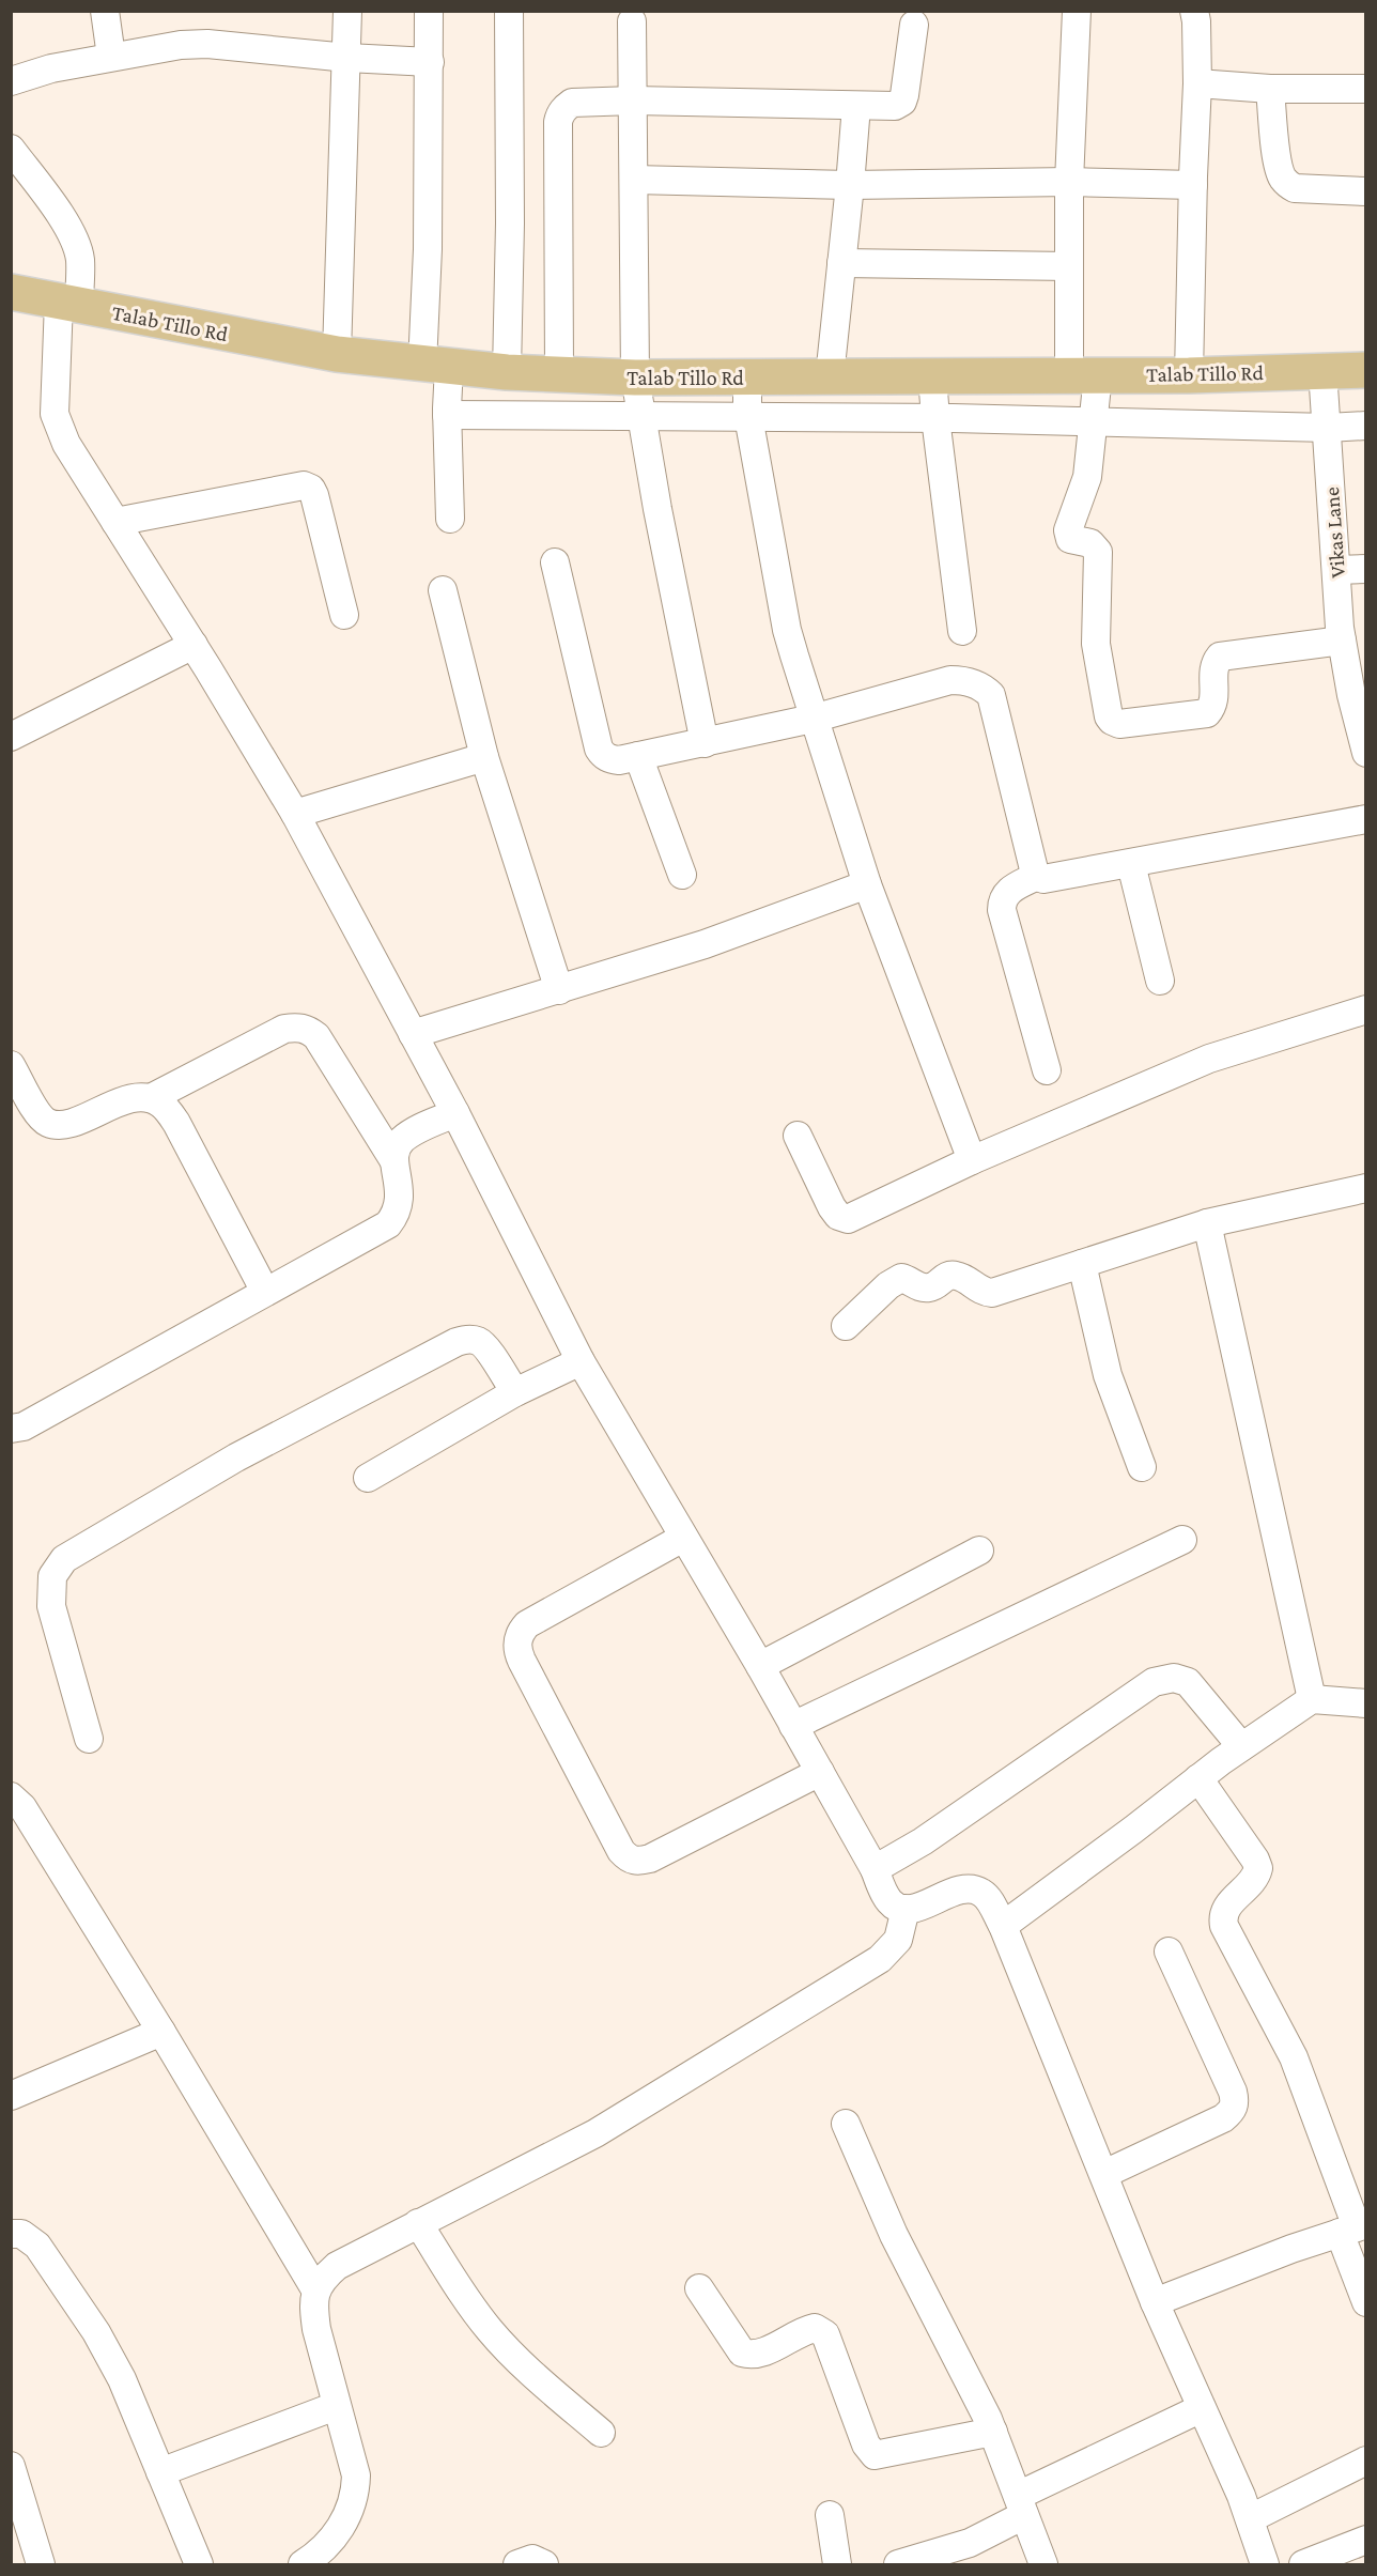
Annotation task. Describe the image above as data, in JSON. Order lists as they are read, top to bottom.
{
  "streets": {
    "main road": ["Talab Tillo Rd"],
    "street": ["Vikas Lane"]
  },
  "crossings": [
    ["Talab Tillo Rd", "Vikas Lane"]
  ]
}
